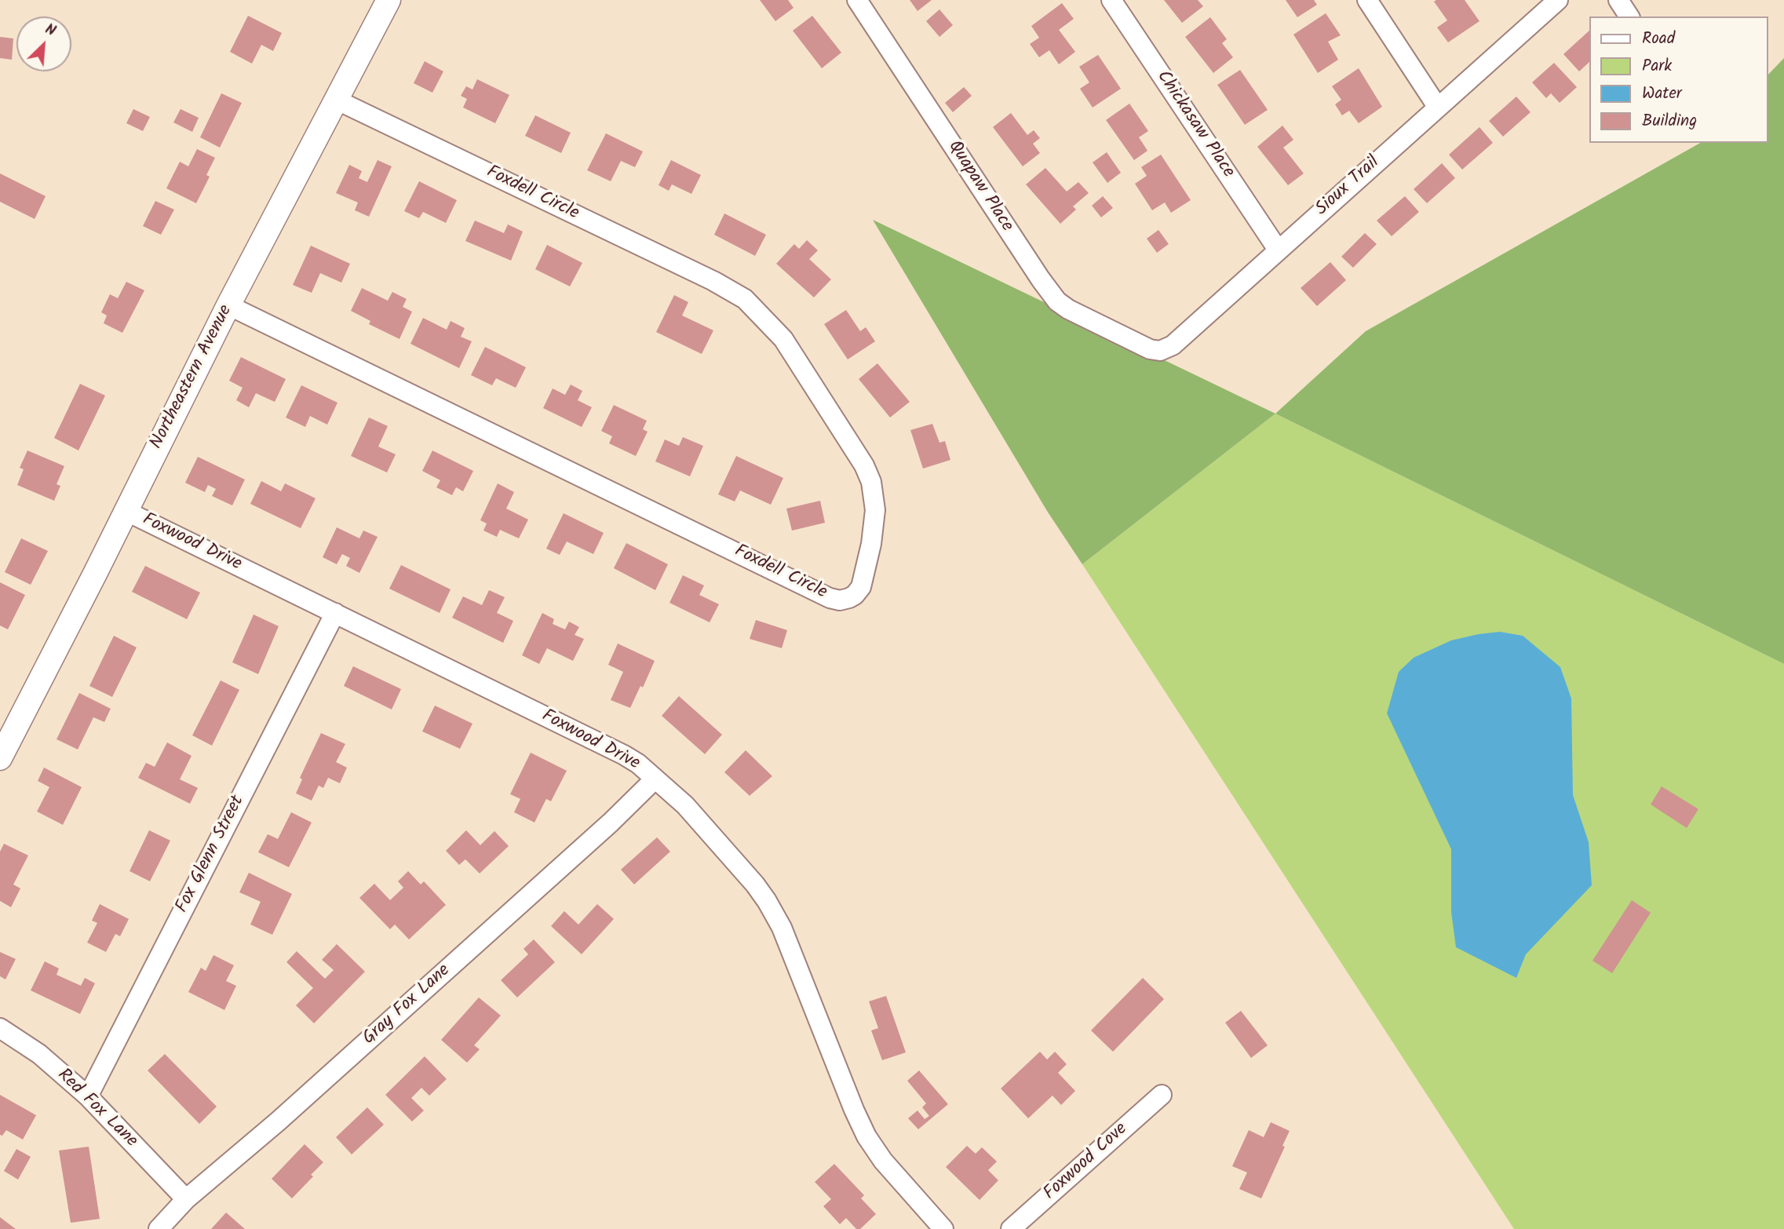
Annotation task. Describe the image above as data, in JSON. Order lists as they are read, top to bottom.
{
  "streets": {
    "street": [
      "Chickasaw Place",
      "Quapaw Place",
      "Sioux Trail",
      "Foxdell Circle",
      "Northeastern Avenue",
      "Foxwood Drive",
      "Fox Glenn Street",
      "Gray Fox Lane",
      "Red Fox Lane",
      "Foxwood Cove"
    ]
  },
  "crossings": [
    ["Chickasaw Place", "Sioux Trail"],
    ["Quapaw Place", "Sioux Trail"],
    ["Foxdell Circle", "Northeastern Avenue"],
    ["Northeastern Avenue", "Foxwood Drive"],
    ["Foxwood Drive", "Fox Glenn Street"],
    ["Foxwood Drive", "Gray Fox Lane"],
    ["Fox Glenn Street", "Red Fox Lane"],
    ["Gray Fox Lane", "Red Fox Lane"]
  ],
  "legend": [
    "Road",
    "Park",
    "Water",
    "Building"
  ],
  "north": "top right"
}
